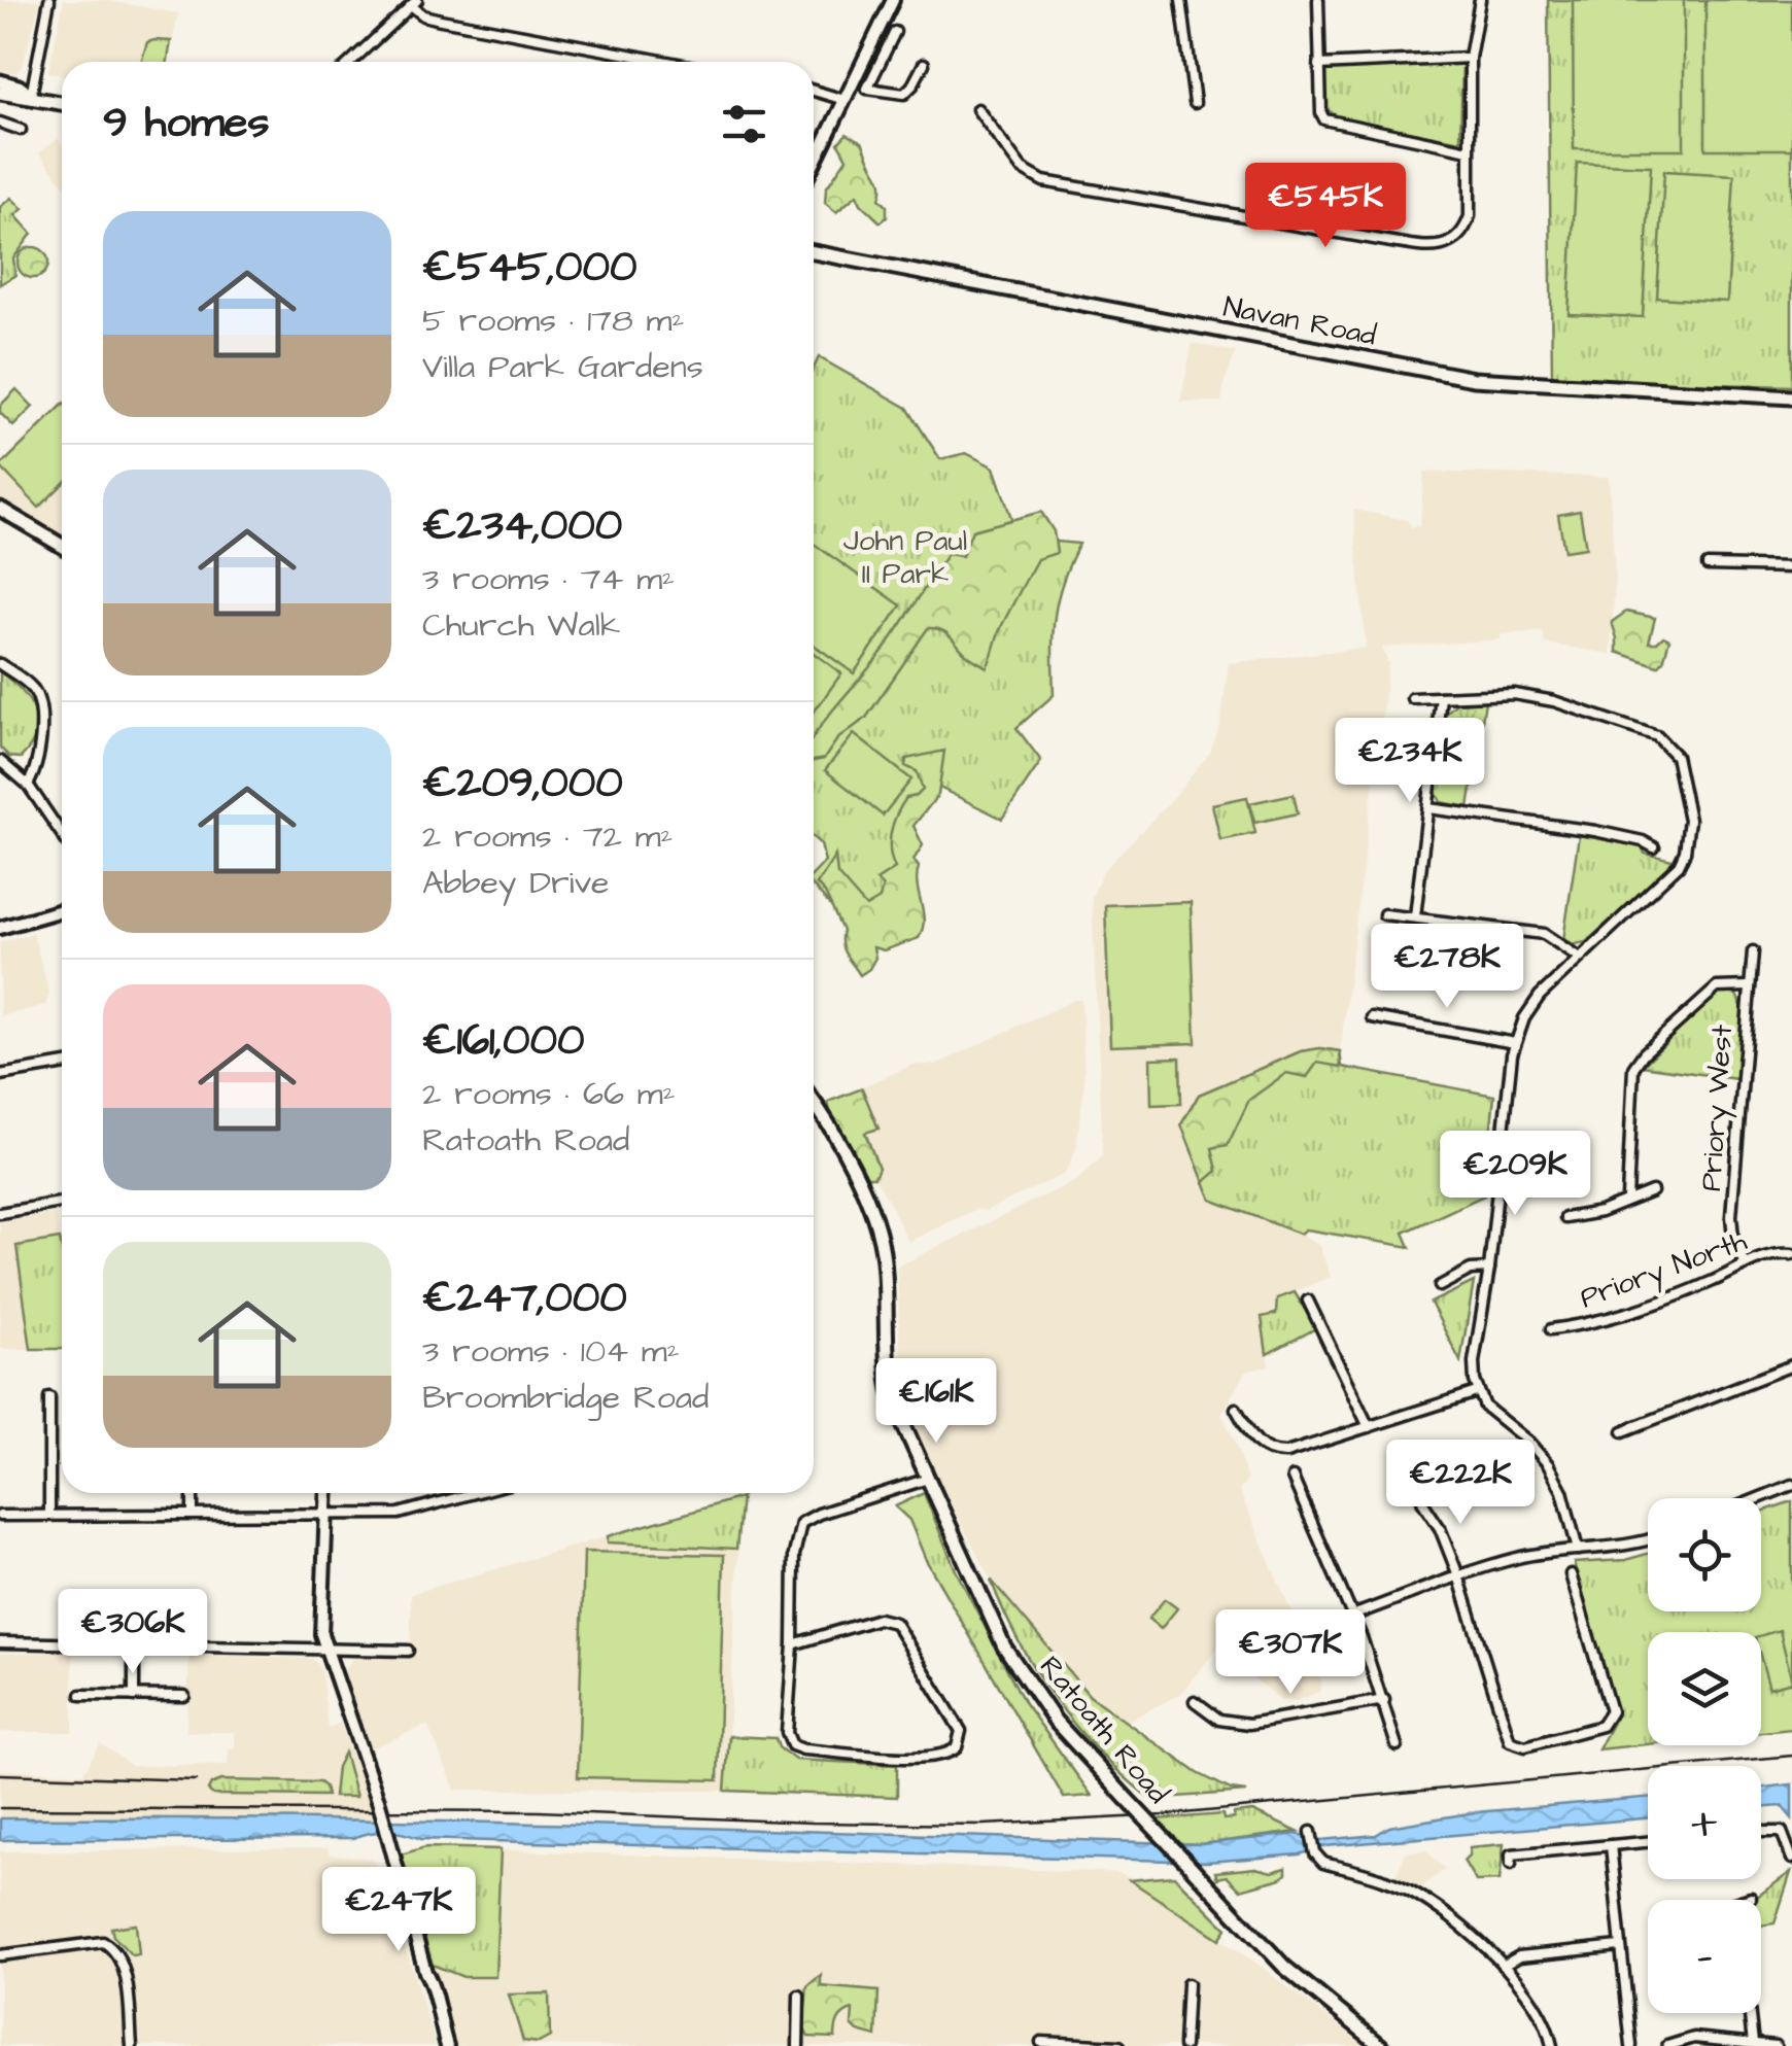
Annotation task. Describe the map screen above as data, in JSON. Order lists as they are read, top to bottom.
{
  "streets": {
    "main road": ["Navan Road", "Ratoath Road"],
    "street": ["Priory West", "Priory North"]
  },
  "crossings": [
    ["Priory West", "Priory North"]
  ],
  "parks": ["John Paul II Park"],
  "page": {
    "heading": "9 homes",
    "price": [
      "€545K",
      "€234K",
      "€278K",
      "€209K",
      "€161K",
      "€222K",
      "€306K",
      "€307K",
      "€247K"
    ],
    "list": [
      {
        "name": "€545,000",
        "note": "5 rooms · 178 m² · Villa Park Gardens"
      },
      {
        "name": "€234,000",
        "note": "3 rooms · 74 m² · Church Walk"
      },
      {
        "name": "€209,000",
        "note": "2 rooms · 72 m² · Abbey Drive"
      },
      {
        "name": "€161,000",
        "note": "2 rooms · 66 m² · Ratoath Road"
      },
      {
        "name": "€247,000",
        "note": "3 rooms · 104 m² · Broombridge Road"
      }
    ],
    "map_buttons": ["+", "−"]
  }
}
